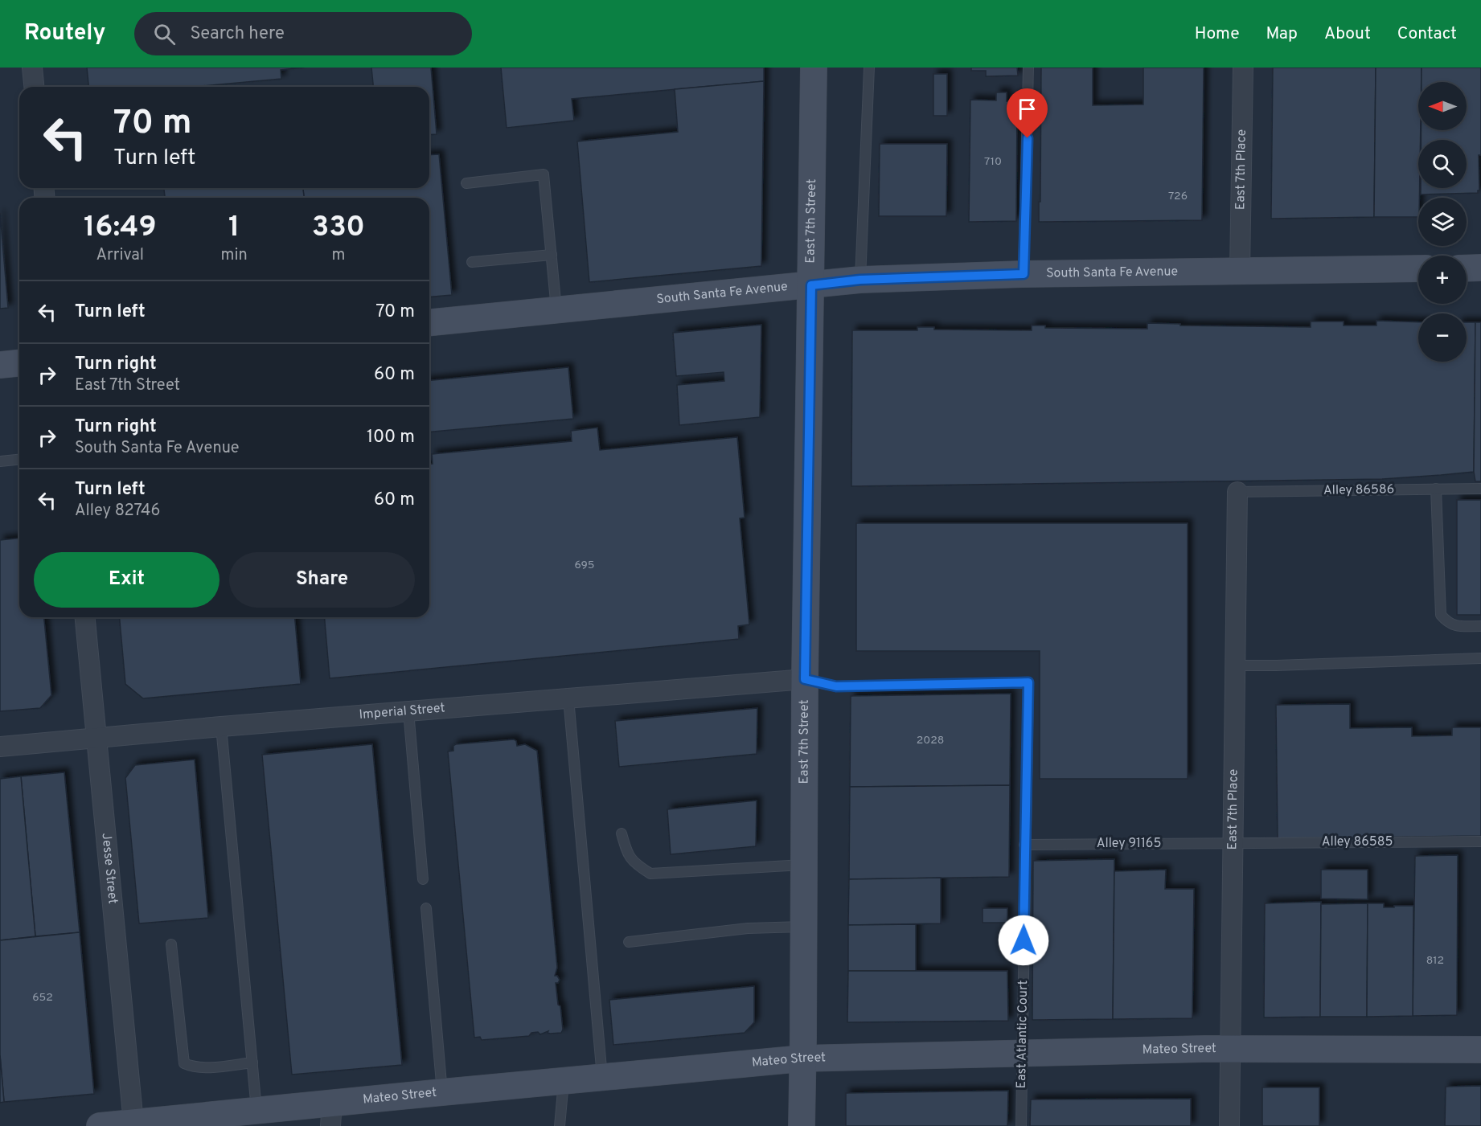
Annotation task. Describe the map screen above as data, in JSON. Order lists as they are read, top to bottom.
{
  "streets": {
    "street": [
      "East 7th Place",
      "East 7th Street",
      "South Santa Fe Avenue",
      "Imperial Street",
      "Jesse Street",
      "Mateo Street"
    ],
    "lane": [
      "Alley 86586",
      "Alley 86585",
      "Alley 91165",
      "East Atlantic Court"
    ]
  },
  "crossings": [
    ["East 7th Place", "South Santa Fe Avenue"],
    ["East 7th Place", "Alley 86586"],
    ["East 7th Place", "Alley 86585"],
    ["East 7th Place", "Alley 91165"],
    ["East 7th Place", "Mateo Street"],
    ["East 7th Street", "South Santa Fe Avenue"],
    ["East 7th Street", "Imperial Street"],
    ["East 7th Street", "East Atlantic Court"],
    ["East 7th Street", "Mateo Street"],
    ["Imperial Street", "Jesse Street"],
    ["Imperial Street", "East Atlantic Court"],
    ["Alley 86585", "Alley 91165"],
    ["Alley 91165", "East Atlantic Court"],
    ["Jesse Street", "Mateo Street"],
    ["East Atlantic Court", "Mateo Street"]
  ],
  "house_numbers": [
    "710",
    "726",
    "695",
    "2028",
    "812",
    "652"
  ],
  "north": "left",
  "page": {
    "header": "Routely",
    "search": "Search here",
    "nav": [
      "Home",
      "Map",
      "About",
      "Contact"
    ],
    "map_buttons": ["+", "−"],
    "turn": ["70 m", "Turn left"],
    "eta": [
      "16:49",
      "Arrival",
      "1",
      "min",
      "330",
      "m"
    ],
    "list": [
      {
        "name": "Turn left",
        "value": "70 m"
      },
      {
        "name": "Turn right",
        "note": "East 7th Street",
        "value": "60 m"
      },
      {
        "name": "Turn right",
        "note": "South Santa Fe Avenue",
        "value": "100 m"
      },
      {
        "name": "Turn left",
        "note": "Alley 82746",
        "value": "60 m"
      }
    ],
    "buttons": ["Exit", "Share"]
  }
}
